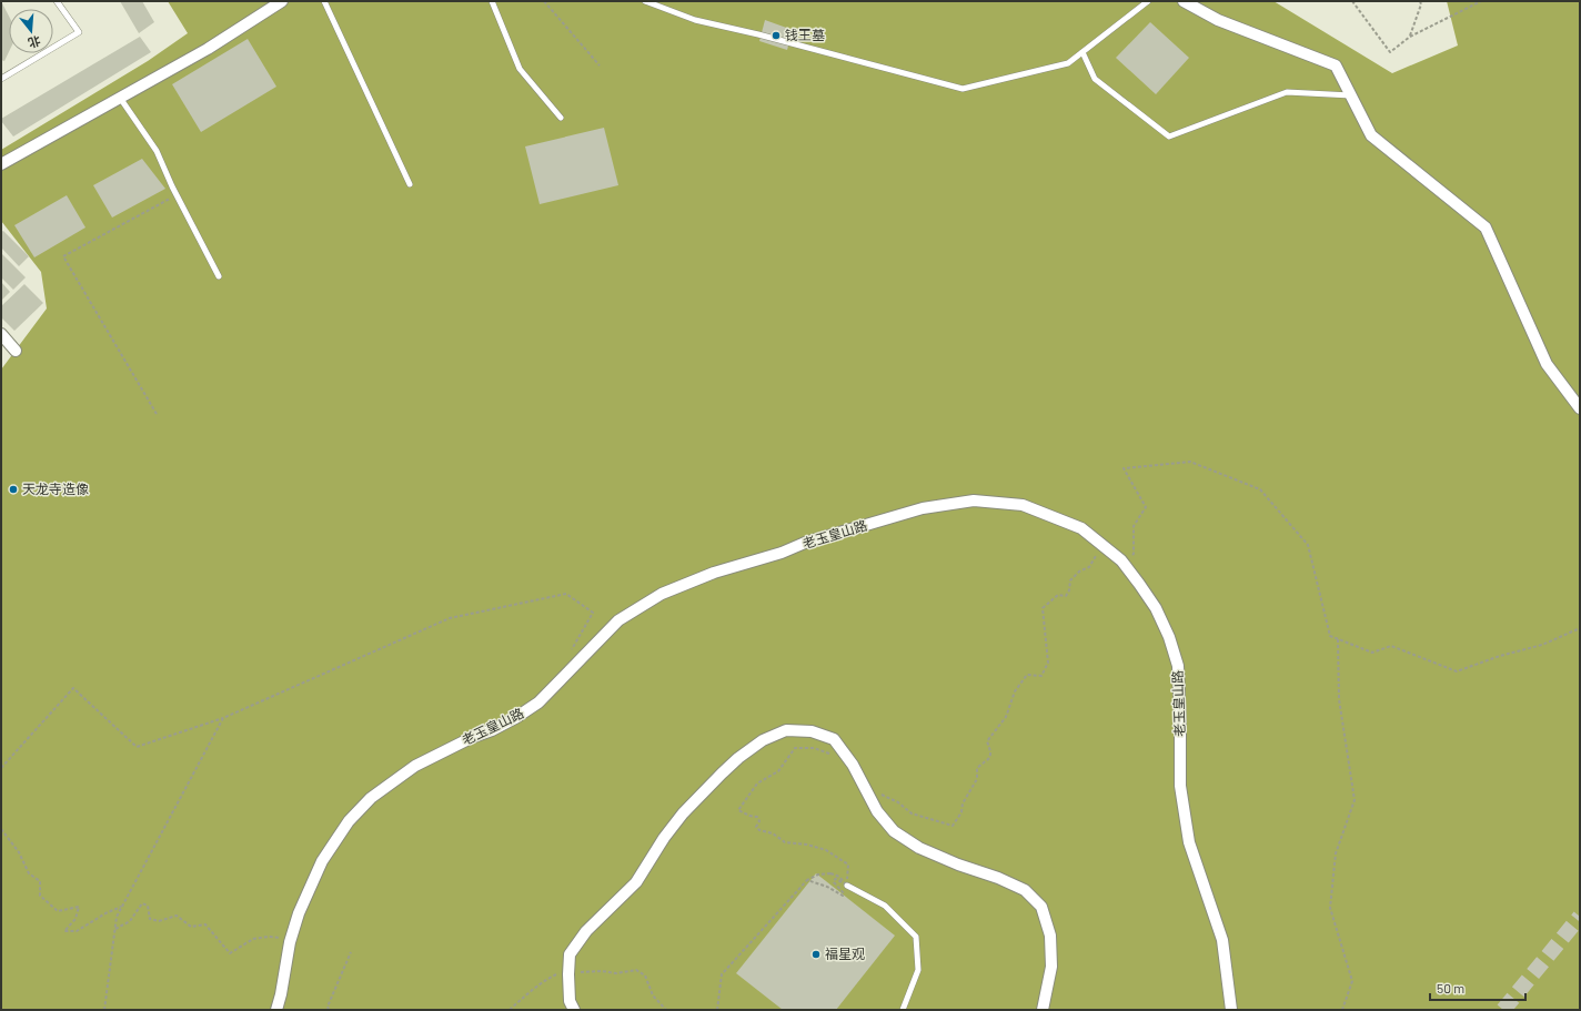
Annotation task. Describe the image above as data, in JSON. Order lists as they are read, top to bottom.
{
  "streets": {
    "street": ["老玉皇山路"]
  },
  "places": ["钱王墓", "天龙寺造像", "福星观"],
  "scale_bar": "50 m",
  "north": "bottom"
}
